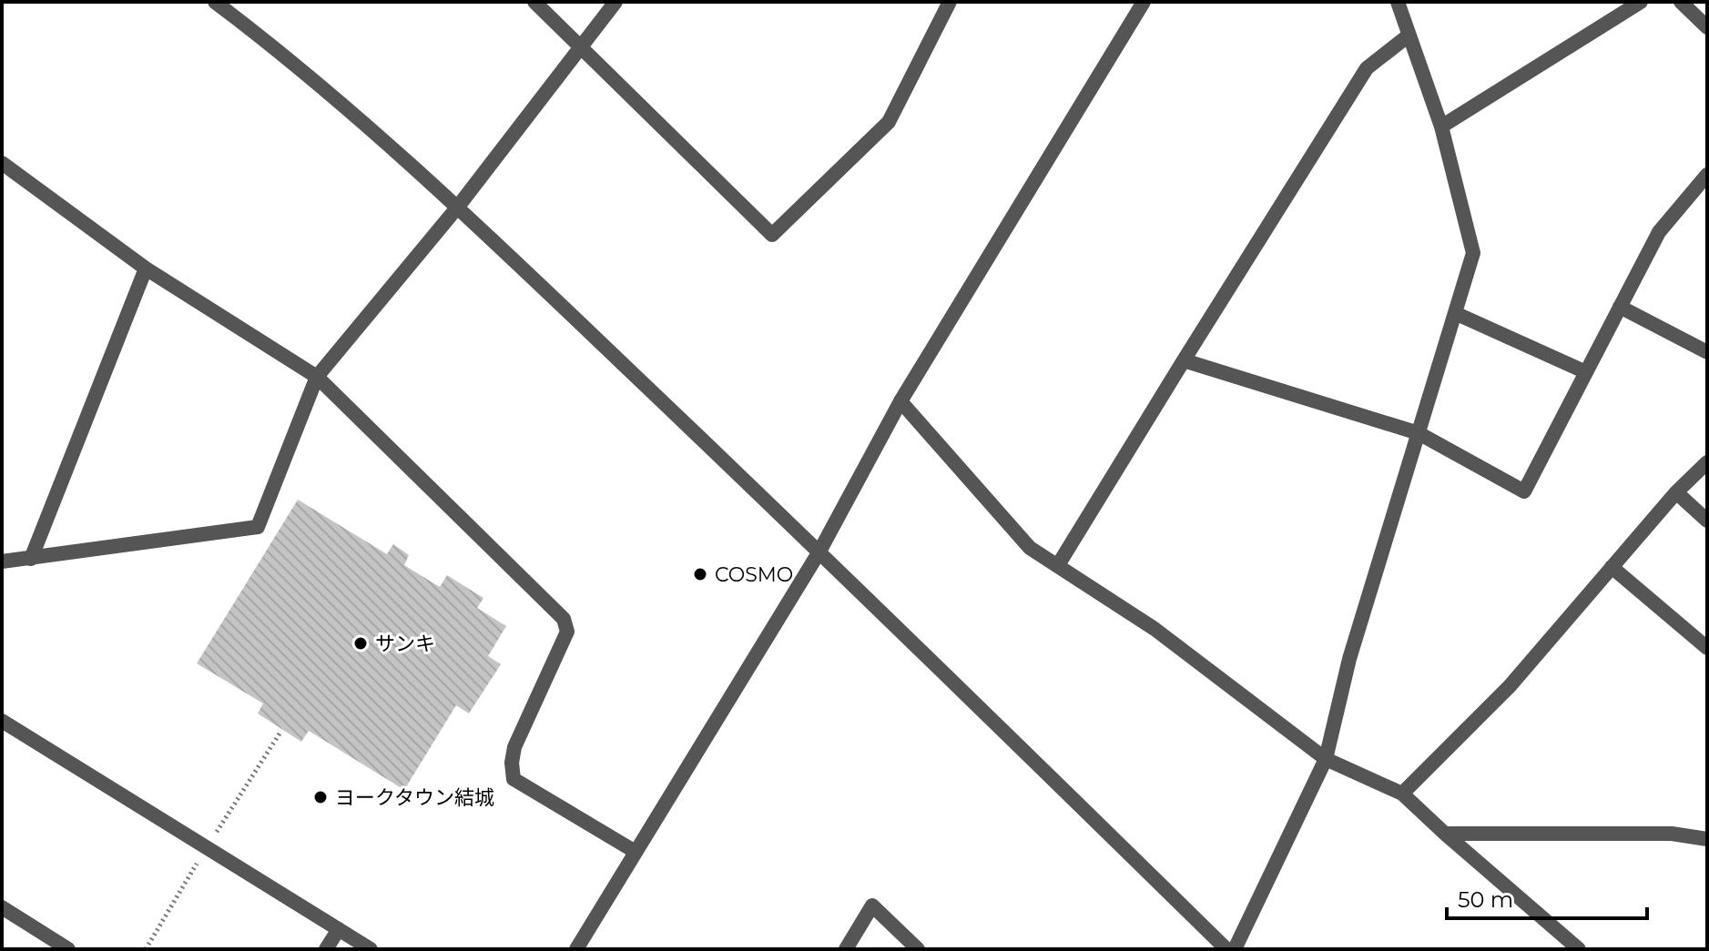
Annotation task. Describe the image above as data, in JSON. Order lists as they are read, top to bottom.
{
  "places": ["COSMO", "サンキ", "ヨークタウン結城"],
  "scale_bar": "50 m"
}
